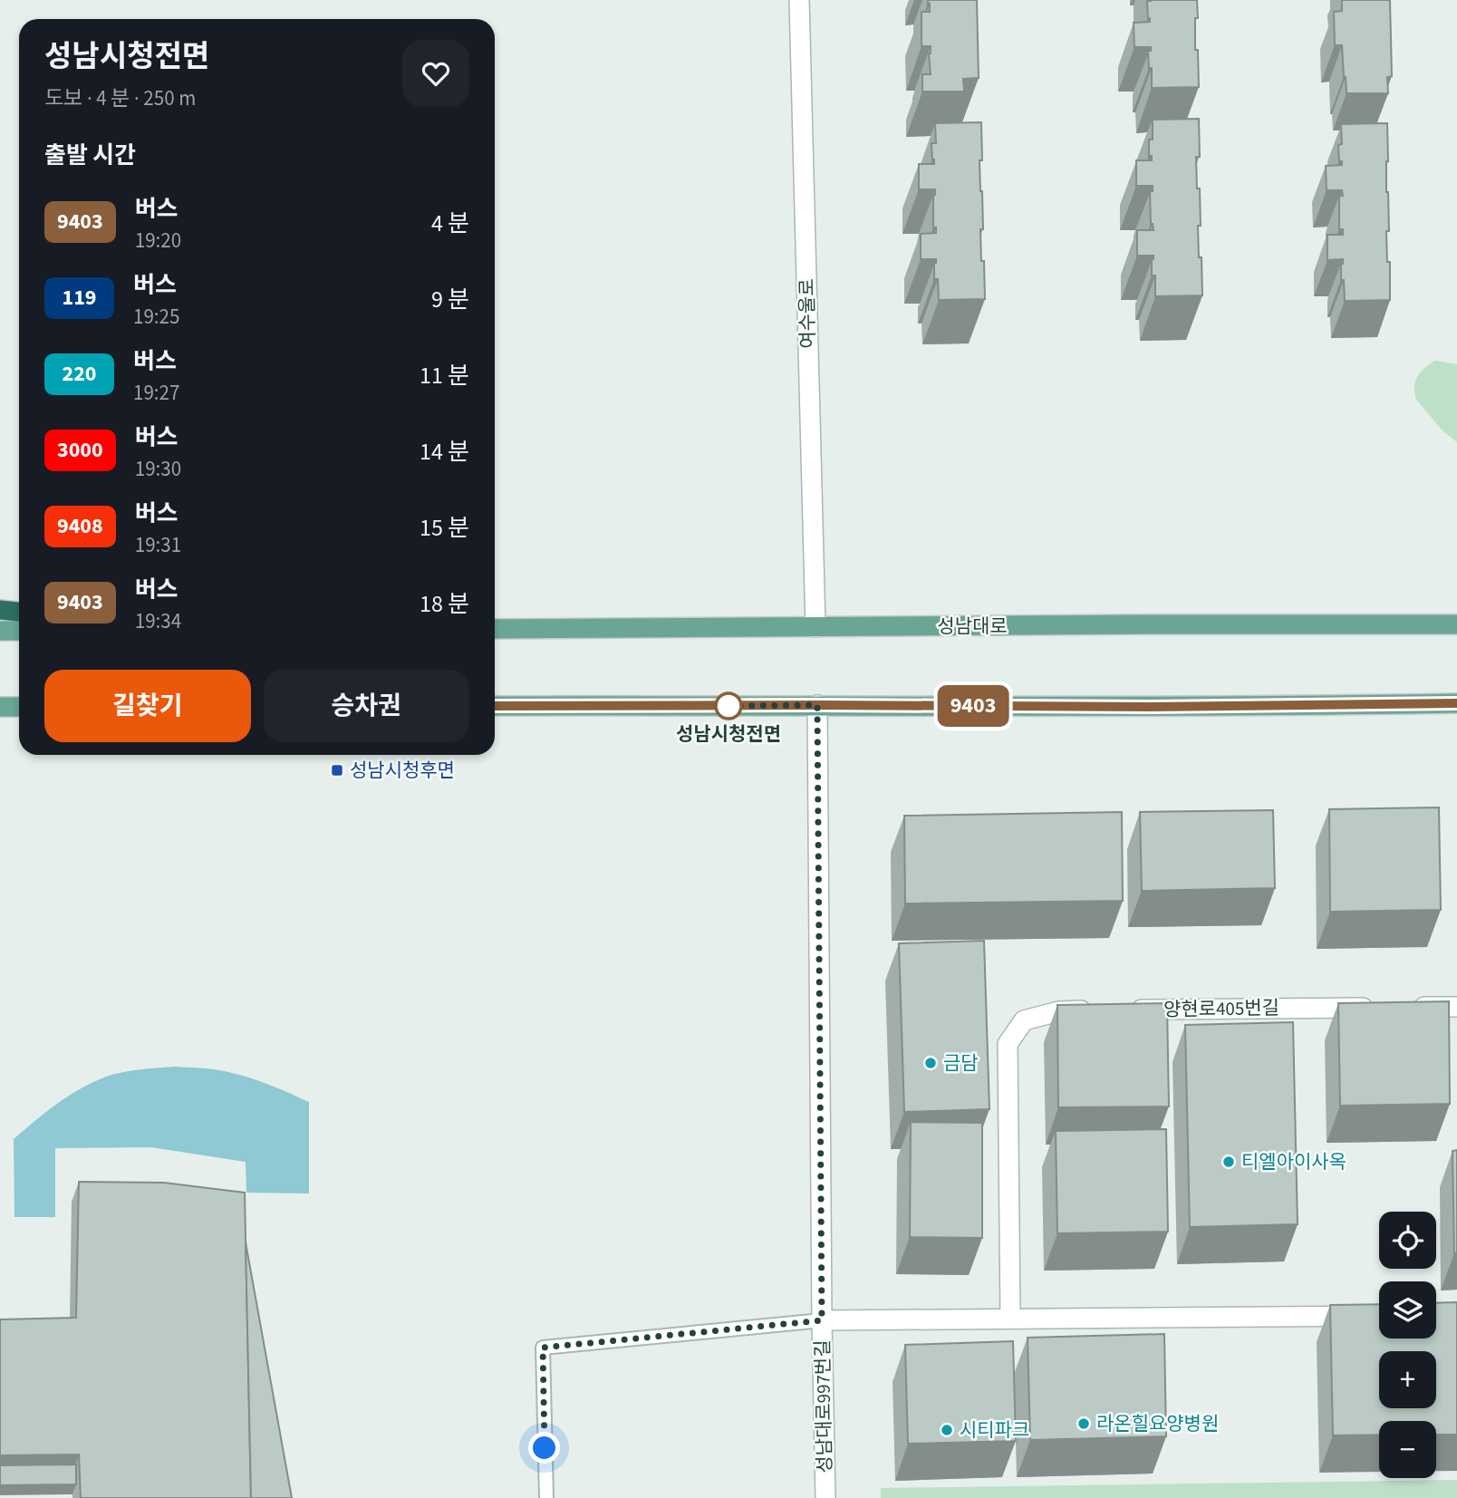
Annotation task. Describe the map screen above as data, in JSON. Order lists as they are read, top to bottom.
{
  "streets": {
    "main road": ["성남대로"],
    "street": ["여수울로", "양현로405번길", "성남대로997번길"]
  },
  "crossings": [
    ["여수울로", "성남대로"]
  ],
  "places": {
    "other": [
      "성남시청전면",
      "금담",
      "티엘아이사옥",
      "라온힐요양병원",
      "시티파크"
    ],
    "transit": ["성남시청후면"]
  },
  "lines": ["bus line 9403"],
  "page": {
    "on_map": "9403",
    "heading": [
      ["성남시청전면", "도보 · 4 분 · 250 m"],
      "출발 시간"
    ],
    "list": [
      {
        "mark": "9403",
        "name": "버스",
        "note": "19:20",
        "value": "4 분"
      },
      {
        "mark": "119",
        "name": "버스",
        "note": "19:25",
        "value": "9 분"
      },
      {
        "mark": "220",
        "name": "버스",
        "note": "19:27",
        "value": "11 분"
      },
      {
        "mark": "3000",
        "name": "버스",
        "note": "19:30",
        "value": "14 분"
      },
      {
        "mark": "9408",
        "name": "버스",
        "note": "19:31",
        "value": "15 분"
      },
      {
        "mark": "9403",
        "name": "버스",
        "note": "19:34",
        "value": "18 분"
      }
    ],
    "buttons": ["길찾기", "승차권"],
    "map_buttons": ["+", "−"]
  }
}
